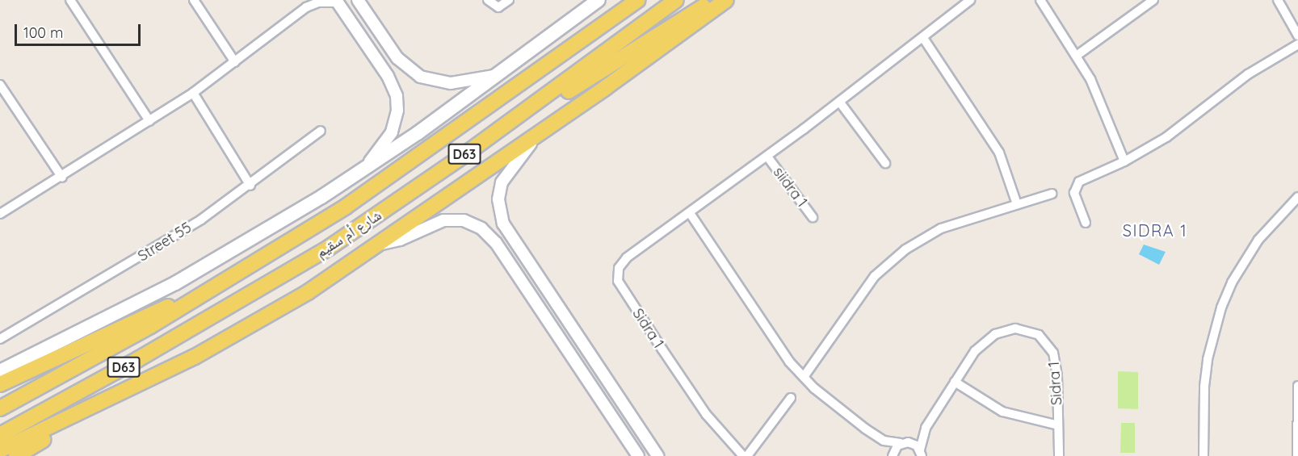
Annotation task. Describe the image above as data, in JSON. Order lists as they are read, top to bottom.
{
  "streets": {
    "main road": ["D63", "شارع أم سقيم"],
    "street": ["siidra 1", "Street 55", "Sidra 1"]
  },
  "crossings": [
    ["siidra 1", "Sidra 1"]
  ],
  "districts": ["SIDRA 1"],
  "scale_bar": "100 m"
}
